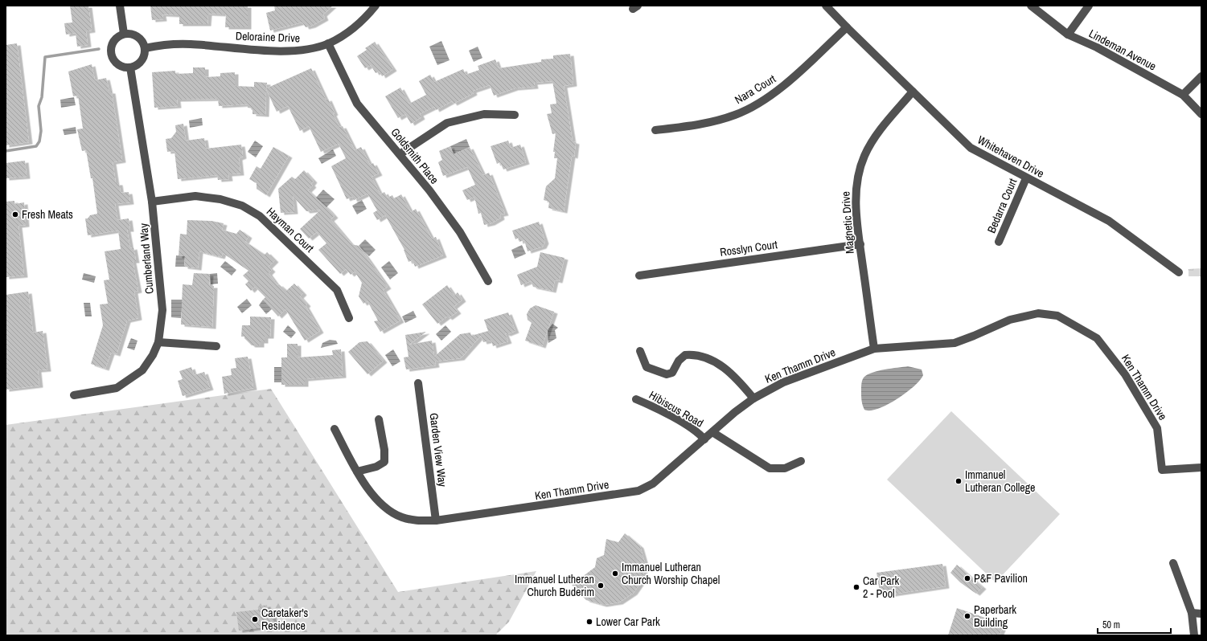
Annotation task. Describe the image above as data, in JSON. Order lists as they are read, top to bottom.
{
  "streets": {
    "street": [
      "Deloraine Drive",
      "Lindeman Avenue",
      "Nara Court",
      "Goldsmith Place",
      "Whitehaven Drive",
      "Bedarra Court",
      "Magnetic Drive",
      "Hayman Court",
      "Rosslyn Court",
      "Cumberland Way",
      "Ken Thamm Drive",
      "Hibiscus Road",
      "Garden View Way"
    ]
  },
  "crossings": [
    ["Deloraine Drive", "Goldsmith Place"],
    ["Deloraine Drive", "Cumberland Way"],
    ["Nara Court", "Whitehaven Drive"],
    ["Whitehaven Drive", "Bedarra Court"],
    ["Whitehaven Drive", "Magnetic Drive"],
    ["Magnetic Drive", "Rosslyn Court"],
    ["Magnetic Drive", "Ken Thamm Drive"],
    ["Hayman Court", "Cumberland Way"],
    ["Ken Thamm Drive", "Hibiscus Road"],
    ["Ken Thamm Drive", "Garden View Way"]
  ],
  "places": [
    "Fresh Meats",
    "Immanuel Lutheran College",
    "Immanuel Lutheran Church Worship Chapel",
    "P&F Pavilion",
    "Immanuel Lutheran Church Buderim",
    "Car Park 2 - Pool",
    "Paperbark Building",
    "Caretaker's Residence",
    "Lower Car Park"
  ],
  "scale_bar": "50 m"
}
